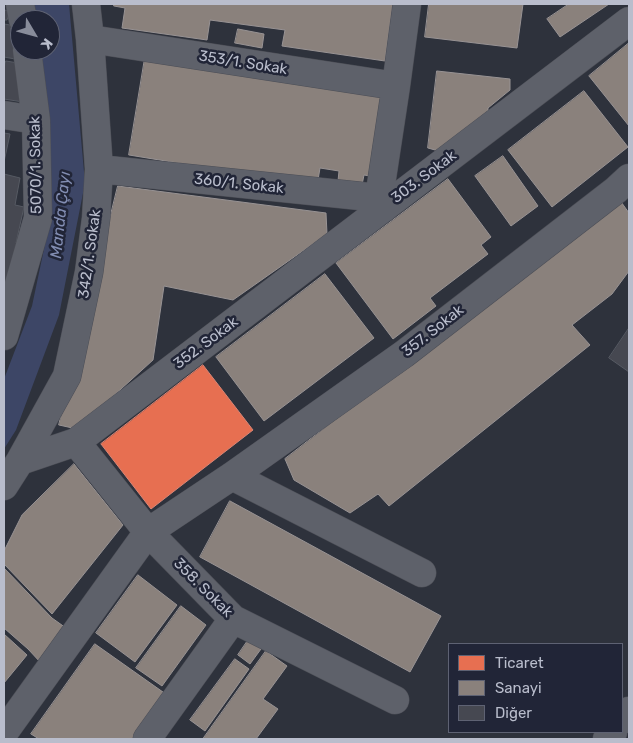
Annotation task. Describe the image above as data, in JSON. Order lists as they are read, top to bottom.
{
  "streets": {
    "street": [
      "353/1. Sokak",
      "5070/1. Sokak",
      "303. Sokak",
      "360/1. Sokak",
      "342/1. Sokak",
      "357. Sokak",
      "352. Sokak",
      "358. Sokak"
    ]
  },
  "crossings": [
    ["353/1. Sokak", "303. Sokak"],
    ["353/1. Sokak", "342/1. Sokak"],
    ["303. Sokak", "360/1. Sokak"],
    ["303. Sokak", "352. Sokak"],
    ["360/1. Sokak", "342/1. Sokak"],
    ["360/1. Sokak", "352. Sokak"],
    ["342/1. Sokak", "352. Sokak"],
    ["357. Sokak", "358. Sokak"],
    ["352. Sokak", "358. Sokak"]
  ],
  "water": ["Manda Çayı"],
  "legend": ["Ticaret", "Sanayi", "Diğer"],
  "north": "bottom right"
}
